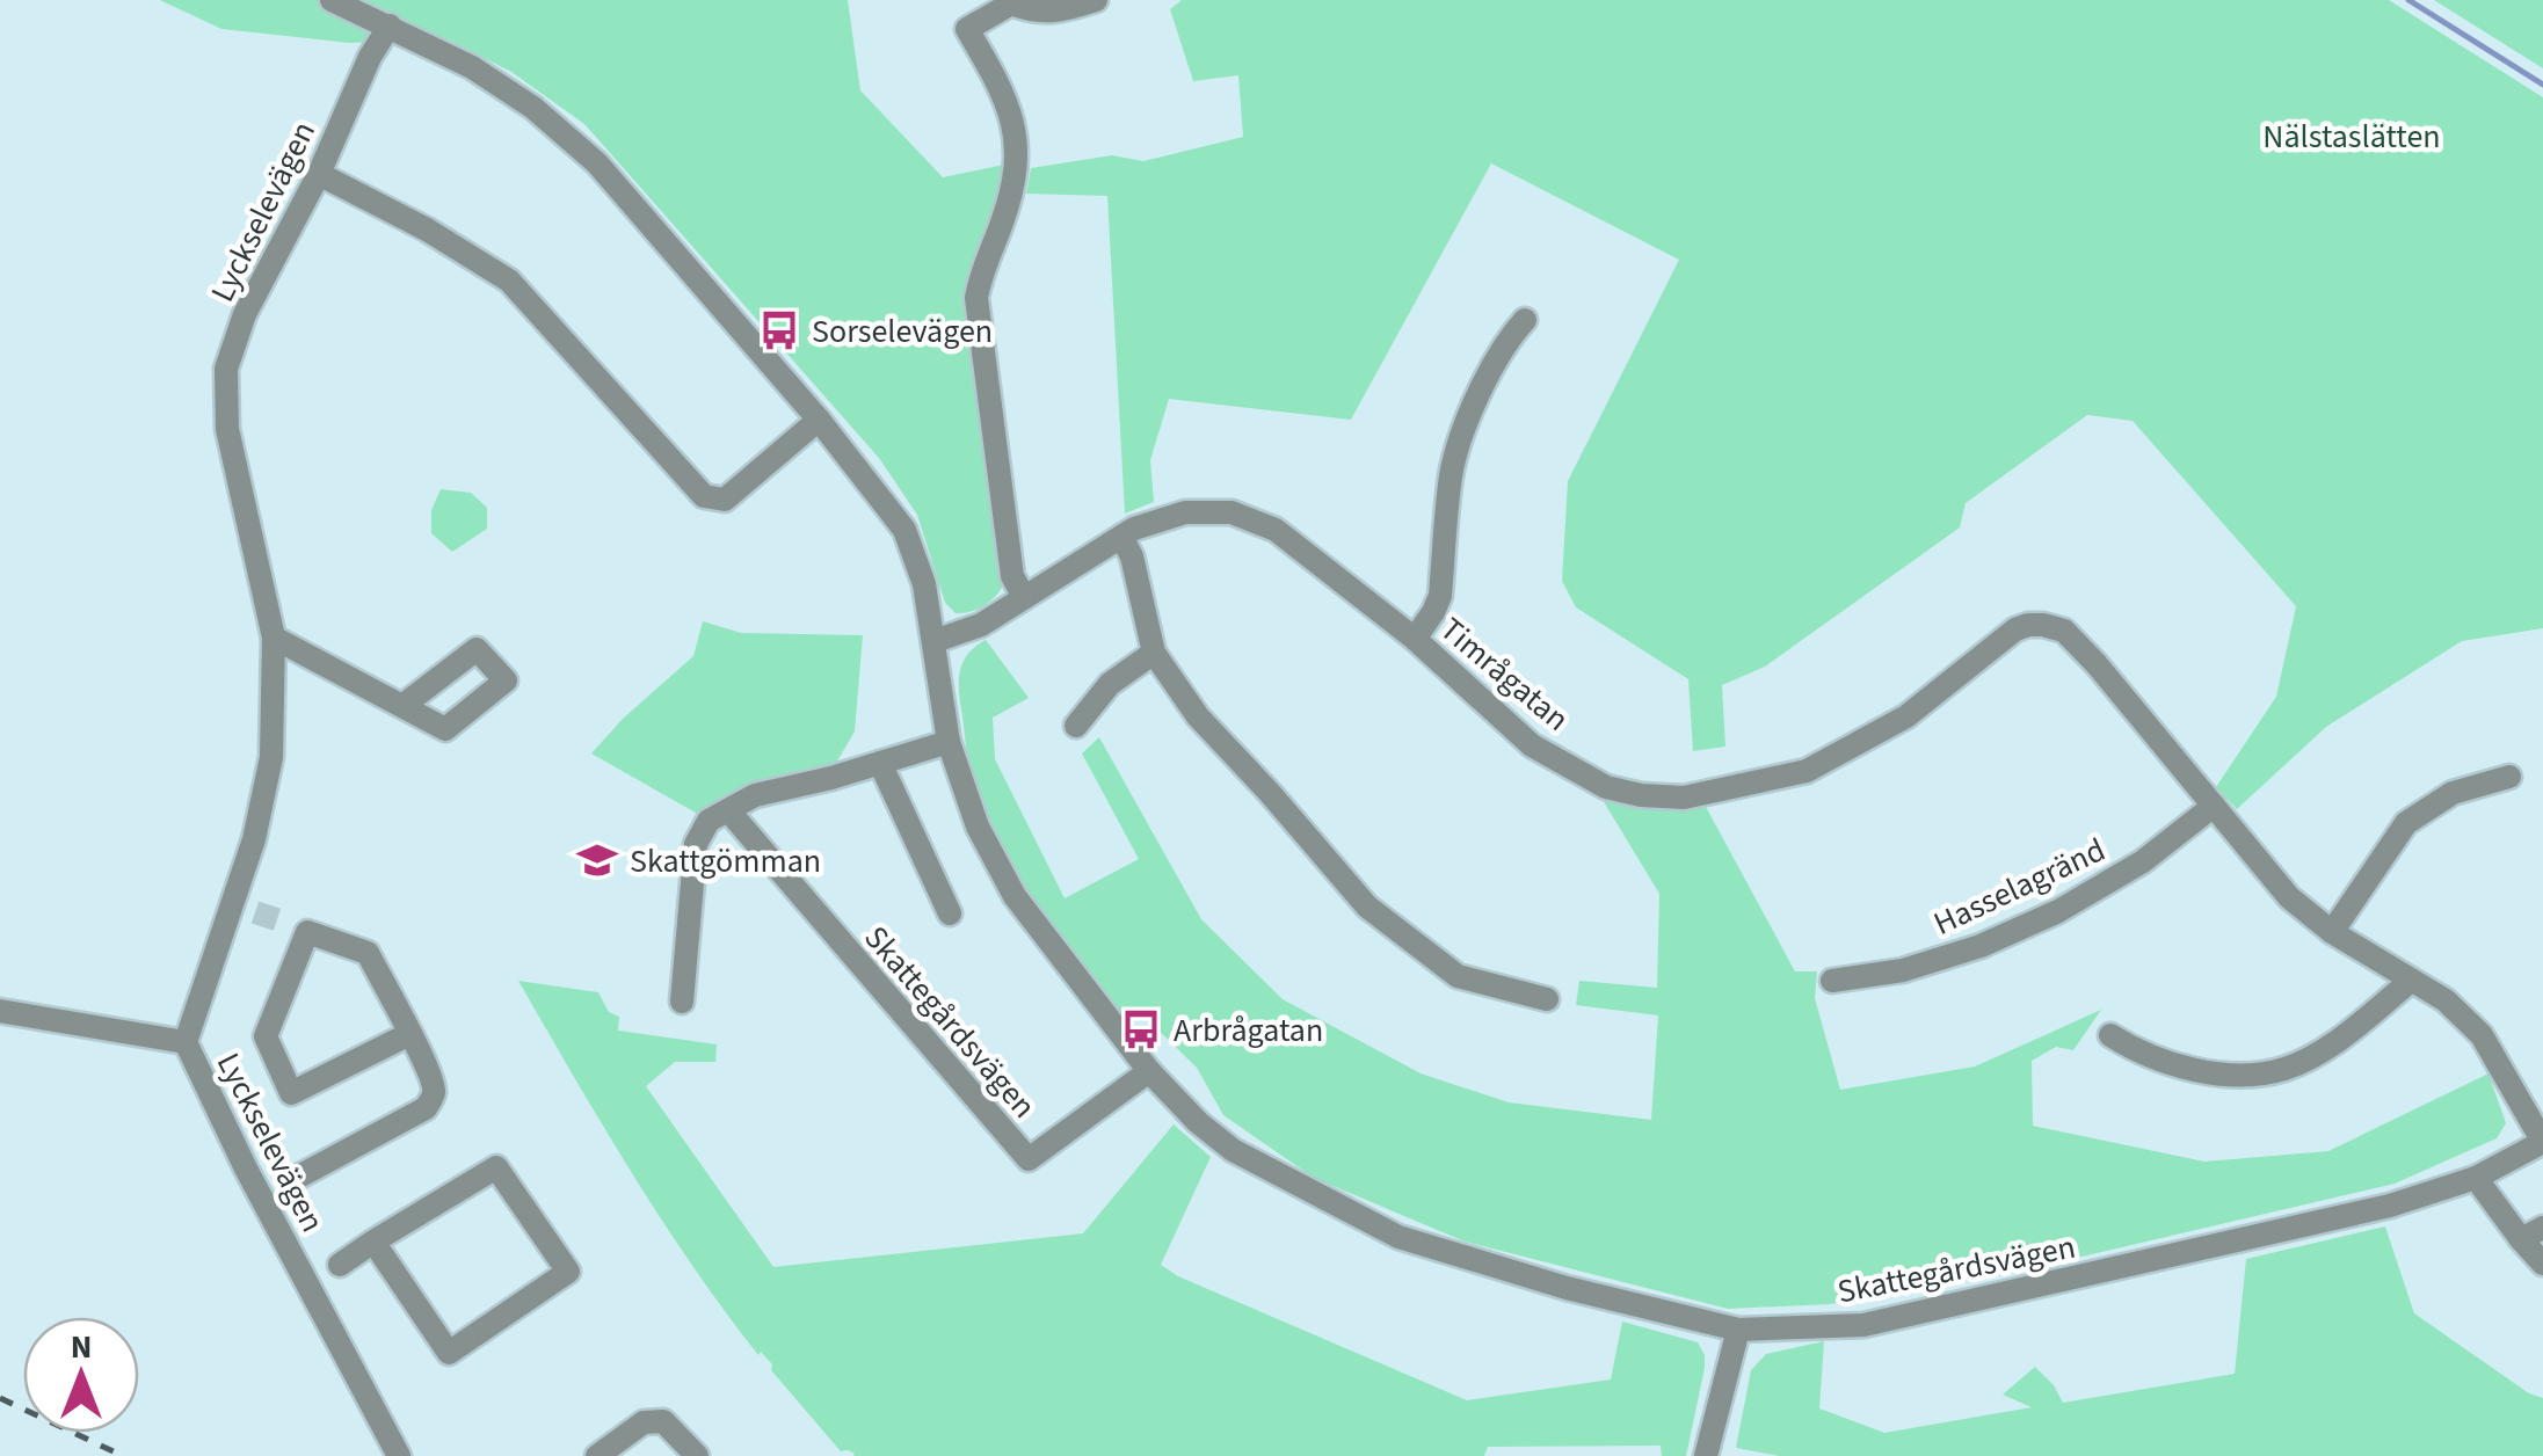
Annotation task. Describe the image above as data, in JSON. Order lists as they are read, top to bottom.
{
  "streets": {
    "street": [
      "Lyckselevägen",
      "Timrågatan",
      "Hasselagränd",
      "Skattegårdsvägen"
    ]
  },
  "crossings": [
    ["Lyckselevägen", "Skattegårdsvägen"],
    ["Timrågatan", "Hasselagränd"],
    ["Timrågatan", "Skattegårdsvägen"]
  ],
  "parks": ["Nälstaslätten"],
  "places": {
    "bus stop": ["Sorselevägen", "Arbrågatan"],
    "school or university": ["Skattgömman"]
  },
  "north": "top"
}
